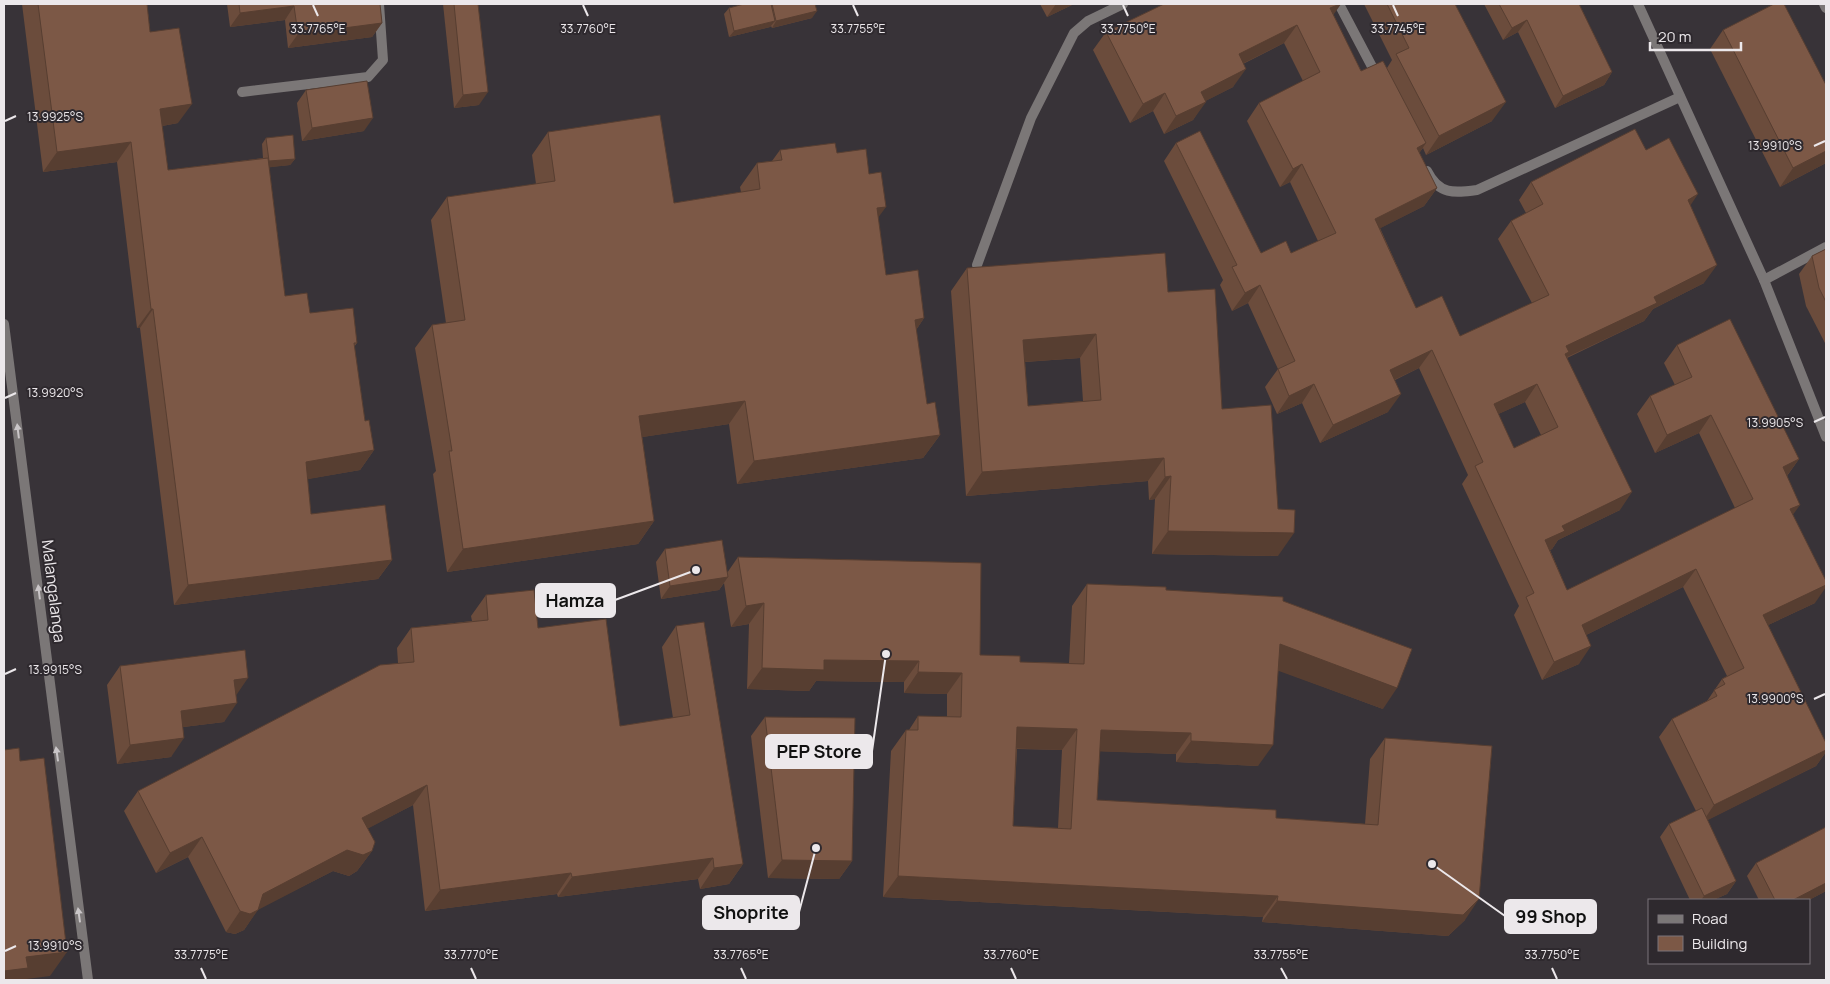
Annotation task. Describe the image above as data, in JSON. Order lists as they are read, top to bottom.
{
  "streets": {
    "street": ["Malangalanga"]
  },
  "one_way": ["Malangalanga"],
  "places": [
    "Hamza",
    "PEP Store",
    "Shoprite",
    "99 Shop"
  ],
  "legend": ["Road", "Building"],
  "scale_bar": "20 m",
  "coordinates": [
    "33.7765°E",
    "33.7760°E",
    "33.7755°E",
    "33.7750°E",
    "33.7745°E",
    "13.9925°S",
    "13.9910°S",
    "13.9920°S",
    "13.9905°S",
    "13.9915°S",
    "13.9900°S",
    "33.7775°E",
    "33.7770°E"
  ]
}
